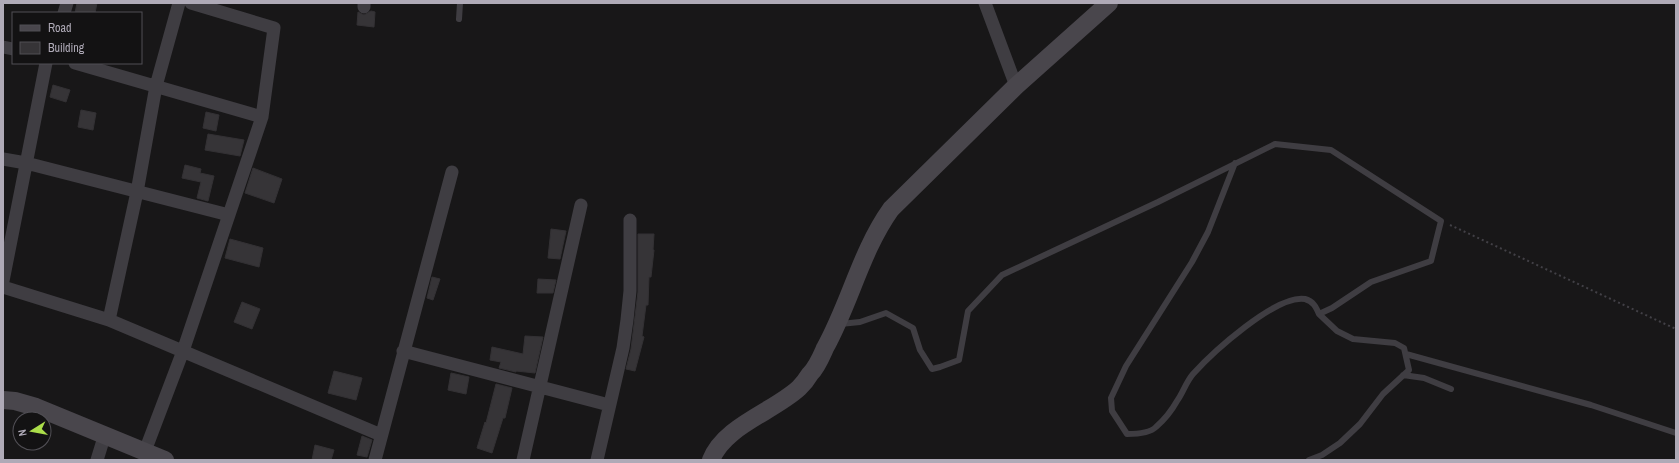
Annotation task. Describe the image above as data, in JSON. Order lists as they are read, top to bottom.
{
  "legend": ["Road", "Building"],
  "north": "left"
}
